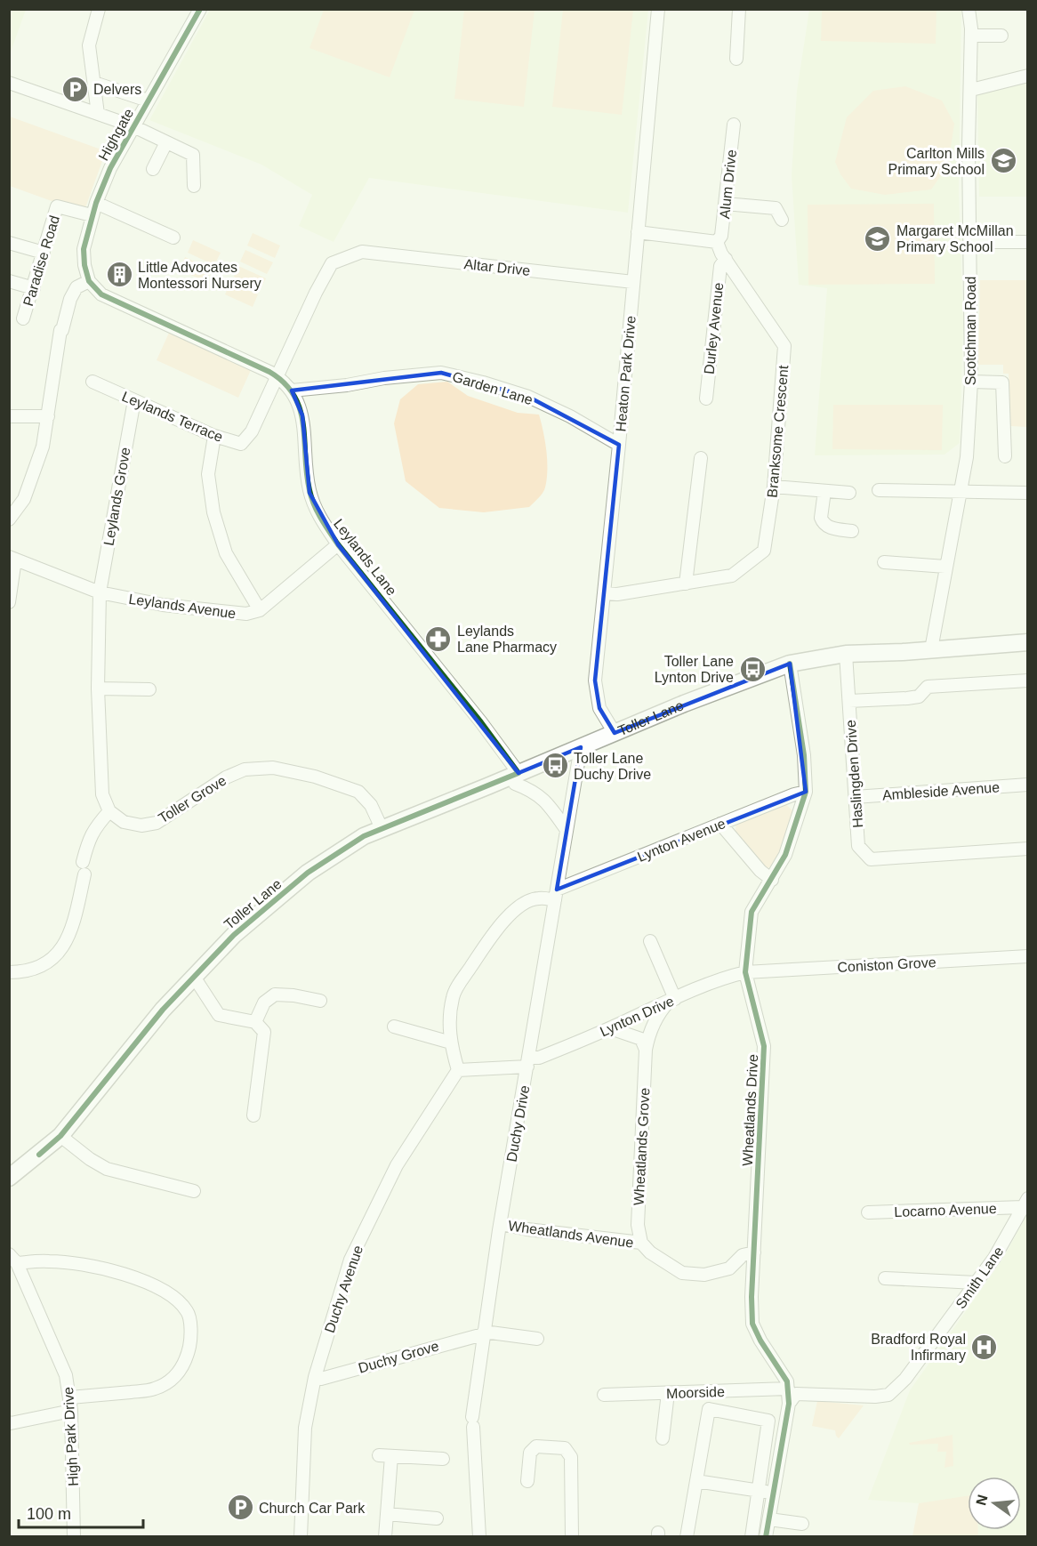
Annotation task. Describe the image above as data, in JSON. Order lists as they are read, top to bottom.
{
  "streets": {
    "main road": ["Toller Lane"],
    "street": [
      "Highgate",
      "Alum Drive",
      "Paradise Road",
      "Altar Drive",
      "Durley Avenue",
      "Scotchman Road",
      "Heaton Park Drive",
      "Garden Lane",
      "Leylands Terrace",
      "Branksome Crescent",
      "Leylands Grove",
      "Leylands Lane",
      "Leylands Avenue",
      "Haslingden Drive",
      "Ambleside Avenue",
      "Toller Grove",
      "Lynton Avenue",
      "Coniston Grove",
      "Lynton Drive",
      "Wheatlands Drive",
      "Duchy Drive",
      "Wheatlands Grove",
      "Locarno Avenue",
      "Wheatlands Avenue",
      "Smith Lane",
      "Duchy Avenue",
      "Duchy Grove",
      "Moorside",
      "High Park Drive"
    ]
  },
  "crossings": [
    ["Highgate", "Paradise Road"],
    ["Highgate", "Leylands Lane"],
    ["Alum Drive", "Branksome Crescent"],
    ["Altar Drive", "Heaton Park Drive"],
    ["Altar Drive", "Leylands Terrace"],
    ["Altar Drive", "Leylands Lane"],
    ["Durley Avenue", "Branksome Crescent"],
    ["Scotchman Road", "Toller Lane"],
    ["Heaton Park Drive", "Garden Lane"],
    ["Heaton Park Drive", "Branksome Crescent"],
    ["Heaton Park Drive", "Toller Lane"],
    ["Garden Lane", "Leylands Lane"],
    ["Leylands Terrace", "Leylands Grove"],
    ["Leylands Terrace", "Leylands Lane"],
    ["Leylands Grove", "Leylands Avenue"],
    ["Leylands Lane", "Toller Lane"],
    ["Toller Lane", "Haslingden Drive"],
    ["Toller Lane", "Toller Grove"],
    ["Toller Lane", "Wheatlands Drive"],
    ["Toller Lane", "Duchy Drive"],
    ["Haslingden Drive", "Ambleside Avenue"],
    ["Lynton Avenue", "Wheatlands Drive"],
    ["Lynton Avenue", "Duchy Drive"],
    ["Lynton Avenue", "Duchy Avenue"],
    ["Coniston Grove", "Lynton Drive"],
    ["Coniston Grove", "Wheatlands Drive"],
    ["Lynton Drive", "Wheatlands Drive"],
    ["Lynton Drive", "Duchy Drive"],
    ["Lynton Drive", "Wheatlands Grove"],
    ["Wheatlands Drive", "Smith Lane"],
    ["Wheatlands Drive", "Moorside"],
    ["Duchy Drive", "Wheatlands Avenue"],
    ["Duchy Drive", "Duchy Grove"],
    ["Wheatlands Grove", "Wheatlands Avenue"],
    ["Locarno Avenue", "Smith Lane"],
    ["Duchy Avenue", "Duchy Grove"]
  ],
  "places": {
    "parking": ["Delvers", "Church Car Park"],
    "school or university": ["Carlton Mills Primary School", "Margaret McMillan Primary School"],
    "building": ["Little Advocates Montessori Nursery"],
    "pharmacy": ["Leylands Lane Pharmacy"],
    "bus stop": ["Toller Lane Lynton Drive", "Toller Lane Duchy Drive"],
    "hospital": ["Bradford Royal Infirmary"]
  },
  "scale_bar": "100 m",
  "north": "left"
}
